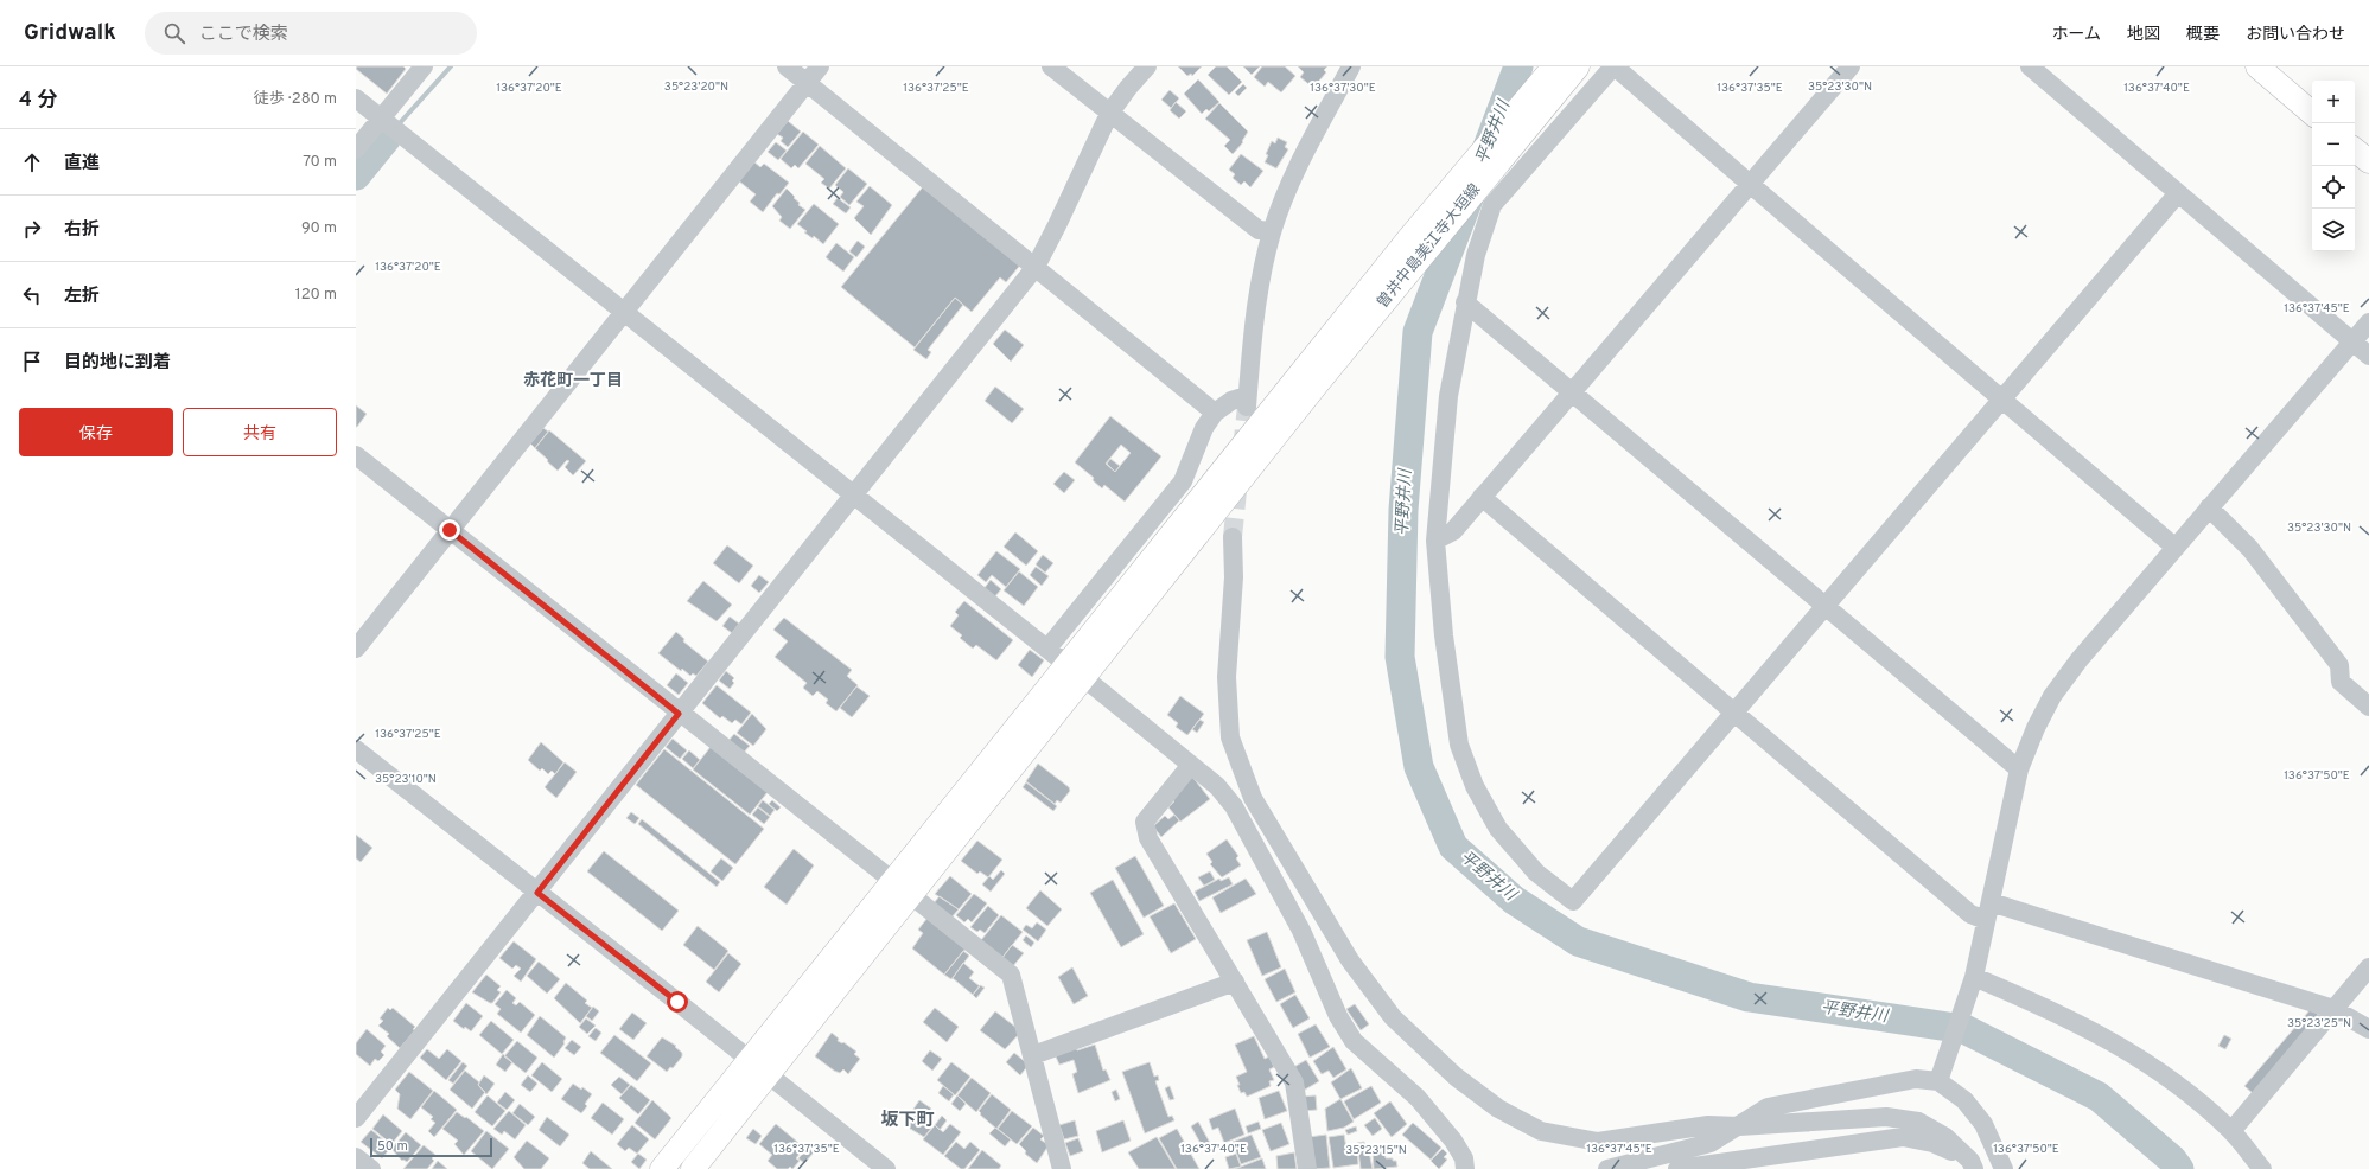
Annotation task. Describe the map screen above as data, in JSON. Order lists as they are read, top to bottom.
{
  "streets": {
    "main road": ["曽井中島美江寺大垣線"]
  },
  "districts": ["赤花町一丁目", "坂下町"],
  "water": ["平野井川"],
  "scale_bar": "50 m",
  "page": {
    "header": "Gridwalk",
    "search": "ここで検索",
    "nav": [
      "ホーム",
      "地図",
      "概要",
      "お問い合わせ"
    ],
    "heading": ["4 分", "徒歩 · 280 m"],
    "map_buttons": ["+", "−"],
    "list": [
      ["直進", "70 m"],
      ["右折", "90 m"],
      ["左折", "120 m"],
      "目的地に到着"
    ],
    "buttons": ["保存", "共有"],
    "scale": "50 m"
  },
  "coordinates": [
    "35°23'20\"N",
    "35°23'30\"N",
    "136°37'25\"E",
    "136°37'20\"E",
    "136°37'30\"E",
    "136°37'35\"E",
    "136°37'40\"E",
    "136°37'45\"E",
    "136°37'50\"E",
    "35°23'10\"N",
    "35°23'25\"N",
    "35°23'15\"N"
  ]
}
